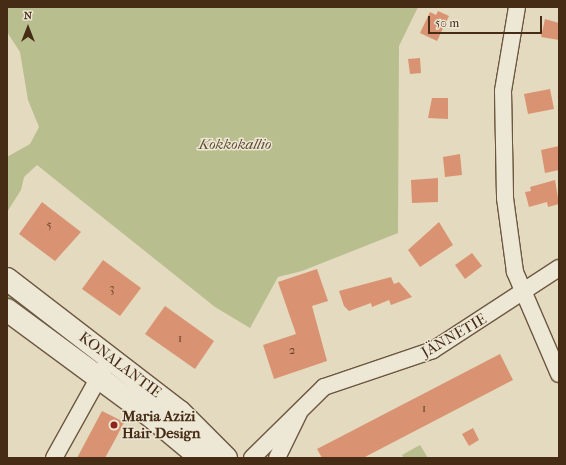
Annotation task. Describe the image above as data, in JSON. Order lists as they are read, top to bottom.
{
  "streets": {
    "main road": ["KONALANTIE"],
    "street": ["JÄNNETIE"]
  },
  "parks": ["Kokkokallio"],
  "places": ["Maria Azizi Hair Design"],
  "house_numbers": [
    "5",
    "3",
    "1",
    "2",
    "1"
  ],
  "scale_bar": "50 m",
  "north": "top"
}
